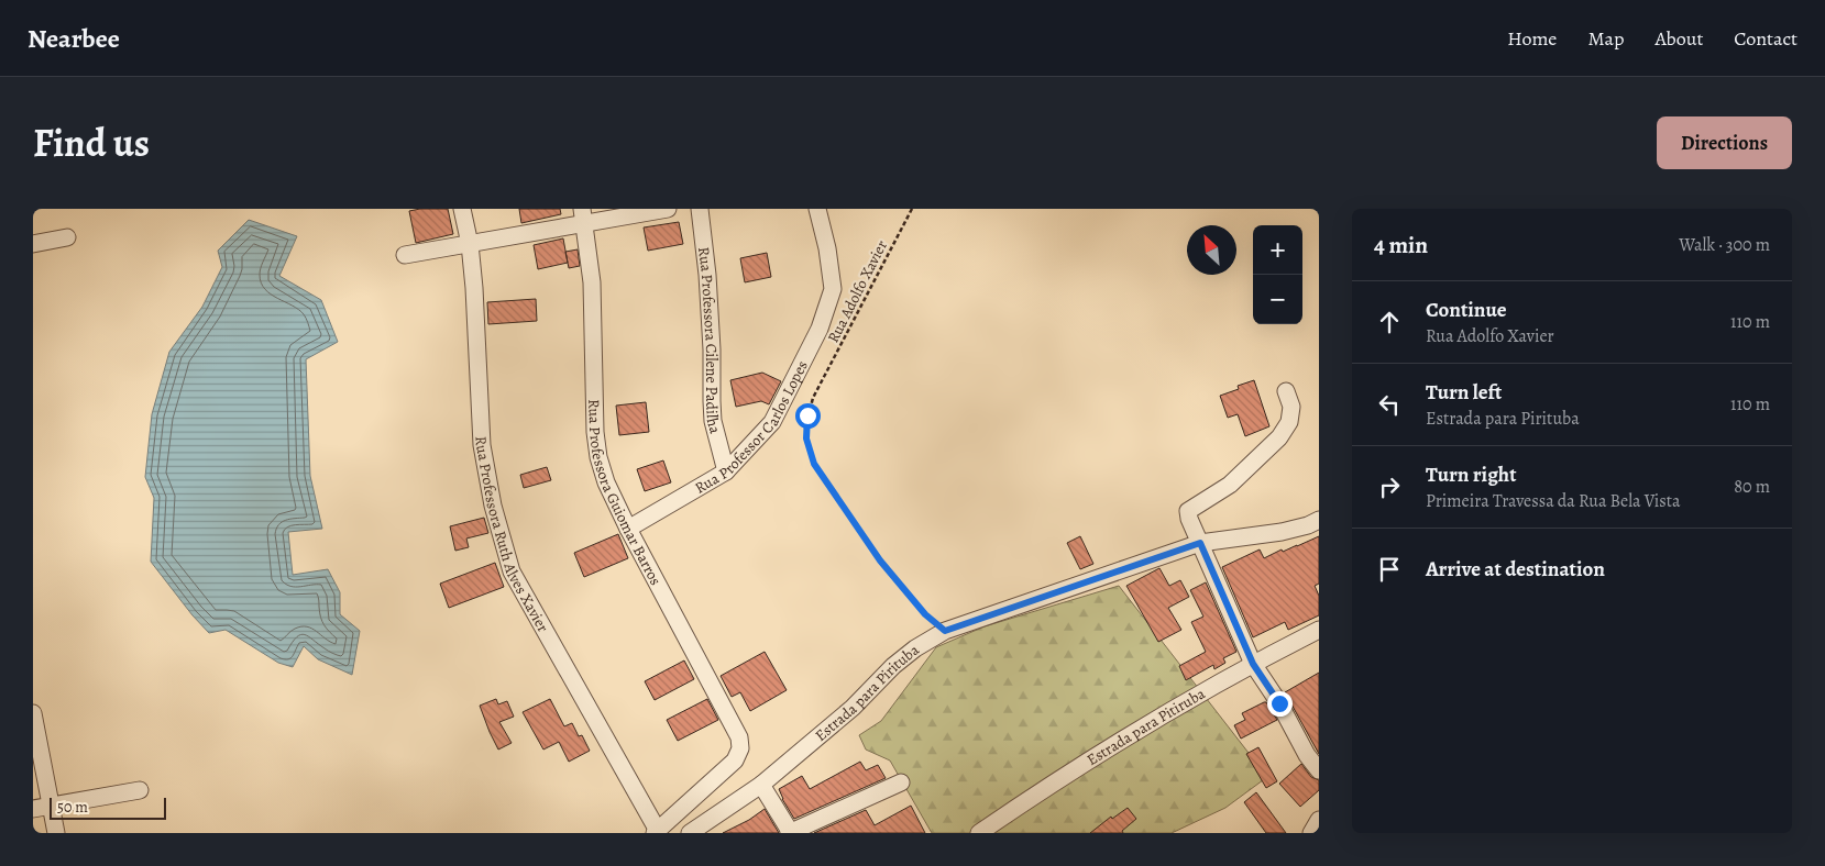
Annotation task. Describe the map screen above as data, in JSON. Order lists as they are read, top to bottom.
{
  "streets": {
    "street": [
      "Rua Professora Cilene Padilha",
      "Rua Professor Carlos Lopes",
      "Rua Professora Guiomar Barros",
      "Rua Professora Ruth Alves Xavier",
      "Estrada para Pirituba",
      "Estrada para Pitiruba"
    ],
    "path": ["Rua Adolfo Xavier"]
  },
  "crossings": [
    ["Rua Adolfo Xavier", "Estrada para Pirituba"],
    ["Rua Professora Cilene Padilha", "Rua Professor Carlos Lopes"],
    ["Rua Professor Carlos Lopes", "Rua Professora Guiomar Barros"],
    ["Rua Professora Guiomar Barros", "Rua Professora Ruth Alves Xavier"]
  ],
  "scale_bar": "50 m",
  "north": "top left",
  "page": {
    "header": "Nearbee",
    "nav": [
      "Home",
      "Map",
      "About",
      "Contact"
    ],
    "title": "Find us",
    "buttons": "Directions",
    "heading": ["4 min", "Walk · 300 m"],
    "map_buttons": ["+", "−"],
    "list": [
      ["Continue", "Rua Adolfo Xavier", "110 m"],
      ["Turn left", "Estrada para Pirituba", "110 m"],
      ["Turn right", "Primeira Travessa da Rua Bela Vista", "80 m"],
      "Arrive at destination"
    ],
    "scale": "50 m"
  }
}
